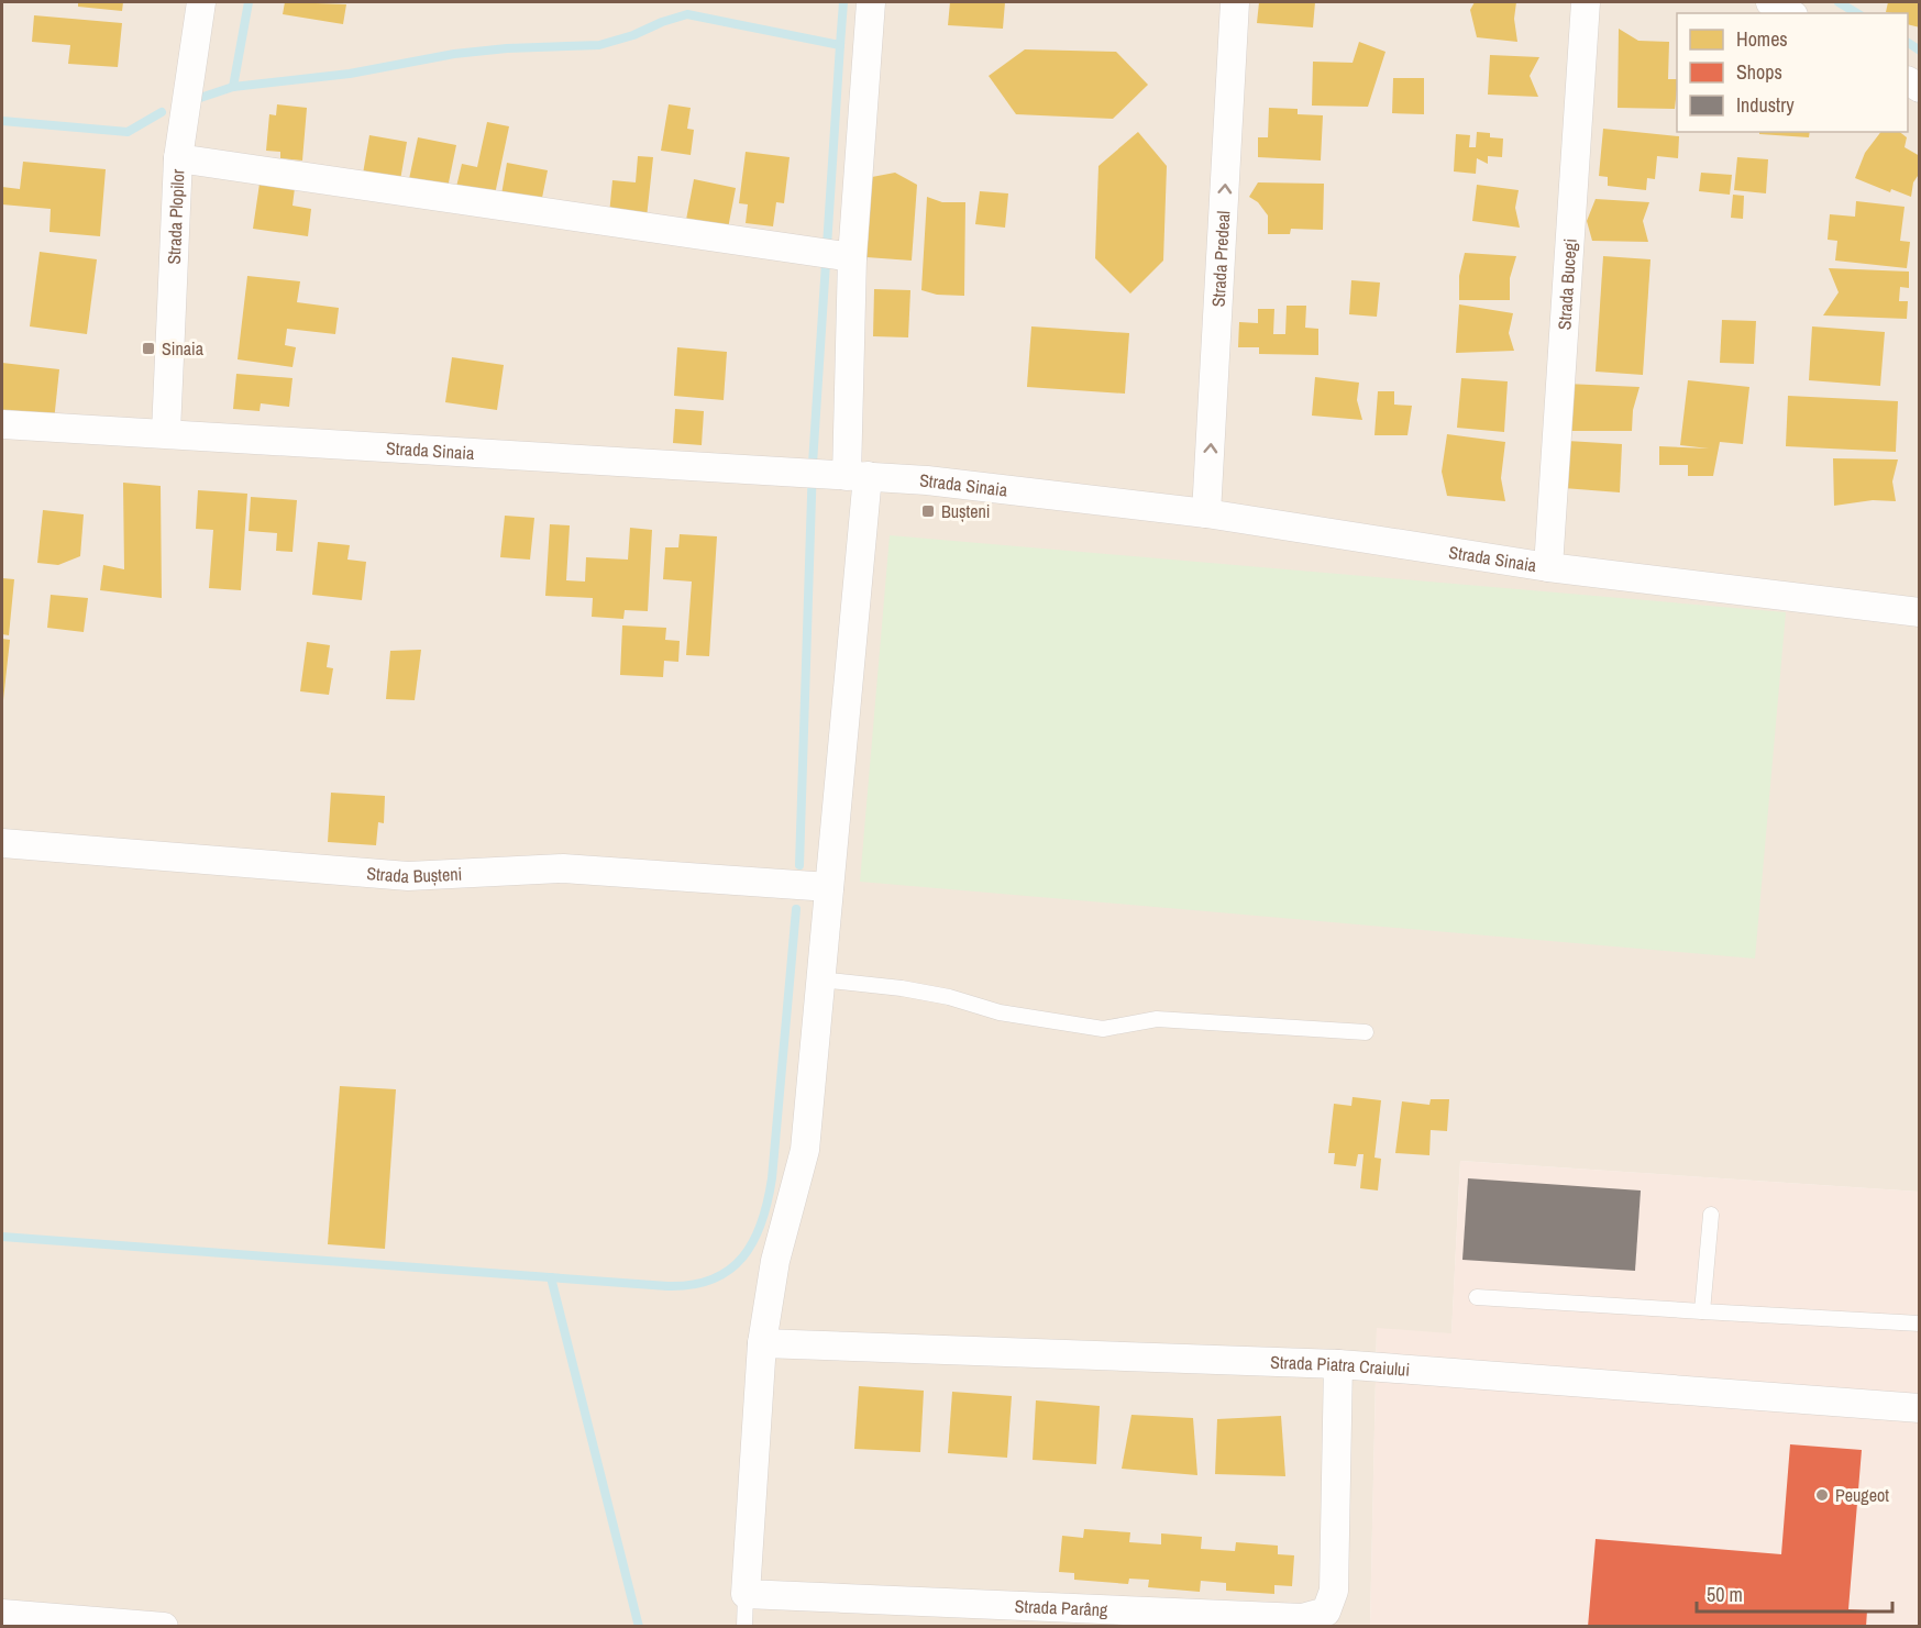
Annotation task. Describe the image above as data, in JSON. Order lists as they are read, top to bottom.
{
  "streets": {
    "street": [
      "Strada Plopilor",
      "Strada Predeal",
      "Strada Bucegi",
      "Strada Sinaia",
      "Strada Bușteni",
      "Strada Piatra Craiului",
      "Strada Parâng"
    ]
  },
  "crossings": [
    ["Strada Plopilor", "Strada Sinaia"],
    ["Strada Predeal", "Strada Sinaia"],
    ["Strada Bucegi", "Strada Sinaia"],
    ["Strada Piatra Craiului", "Strada Parâng"]
  ],
  "one_way": ["Strada Predeal"],
  "places": {
    "transit": ["Sinaia", "Bușteni"],
    "other": ["Peugeot"]
  },
  "legend": ["Homes", "Shops", "Industry"],
  "scale_bar": "50 m"
}
